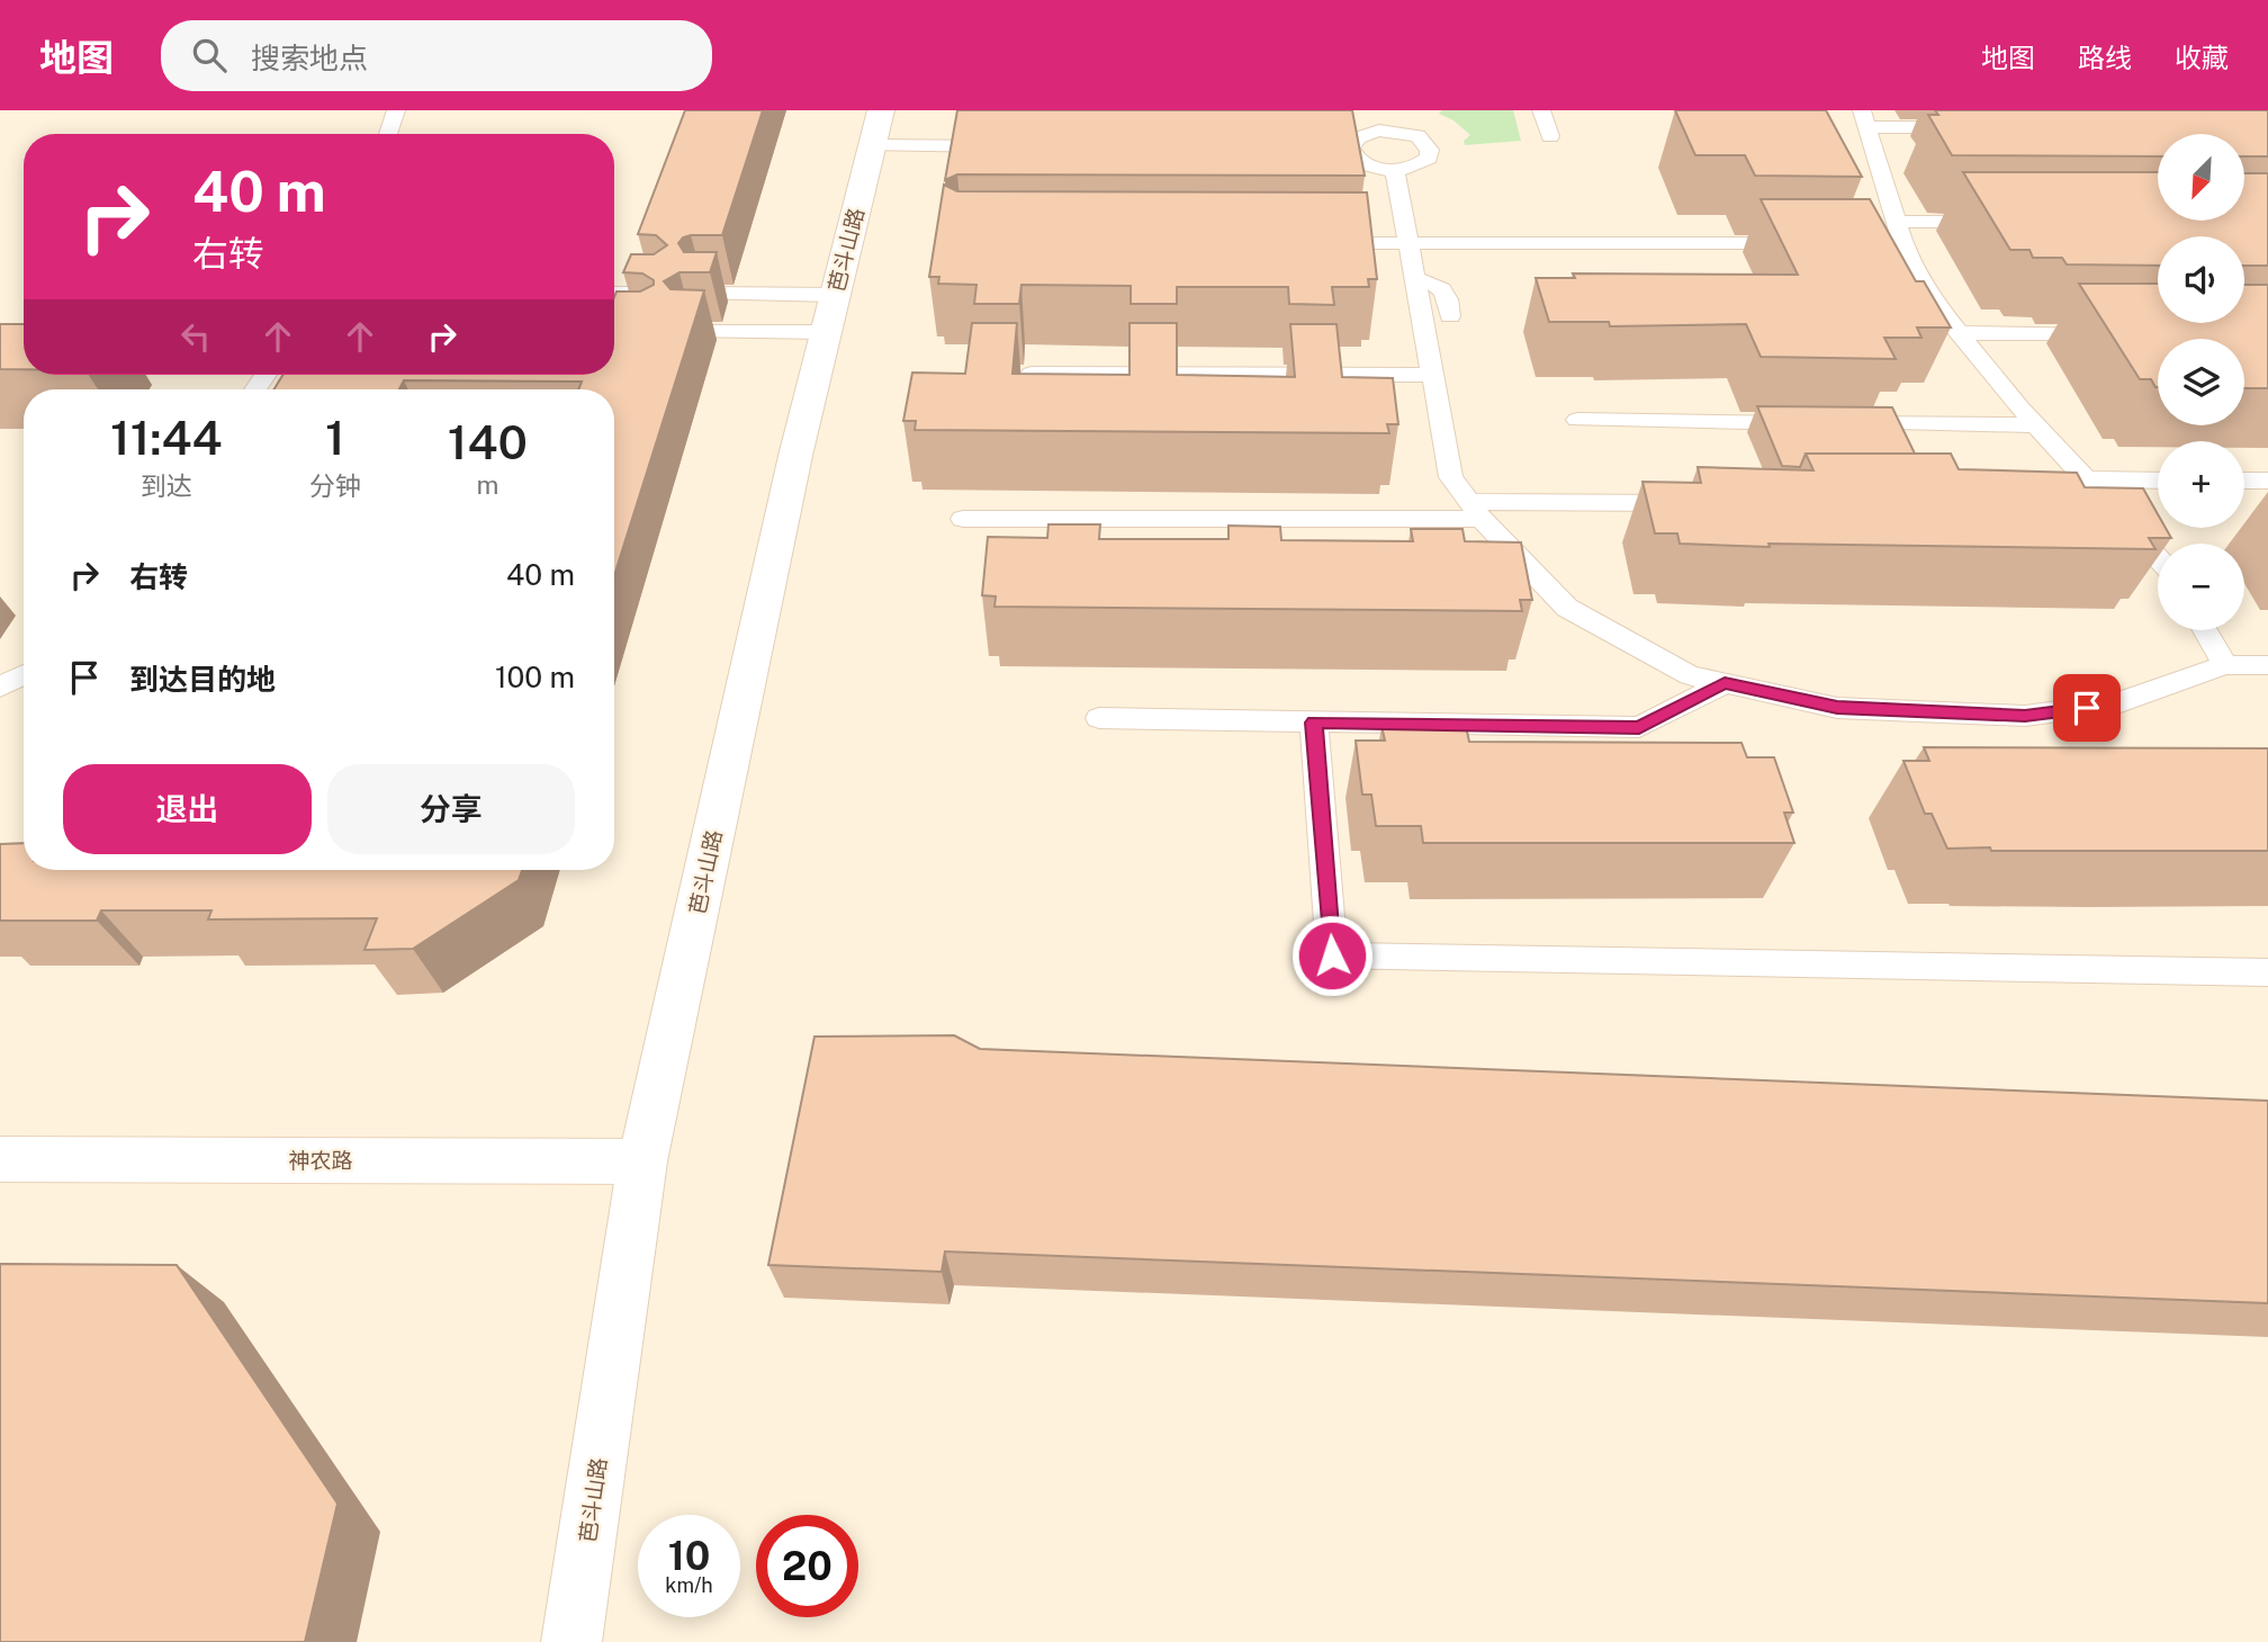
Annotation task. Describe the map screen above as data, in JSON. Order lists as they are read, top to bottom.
{
  "streets": {
    "street": ["芭斗山路", "神农路"]
  },
  "crossings": [
    ["芭斗山路", "神农路"]
  ],
  "north": "bottom left",
  "page": {
    "header": "地图",
    "search": "搜索地点",
    "nav": ["地图", "路线", "收藏"],
    "map_buttons": ["+", "−"],
    "turn": ["40 m", "右转"],
    "eta": [
      "11:44",
      "到达",
      "1",
      "分钟",
      "140",
      "m"
    ],
    "list": [
      {
        "name": "右转",
        "value": "40 m"
      },
      {
        "name": "到达目的地",
        "value": "100 m"
      }
    ],
    "buttons": ["退出", "分享"],
    "speed": "10 km/h",
    "limit": "20"
  }
}
